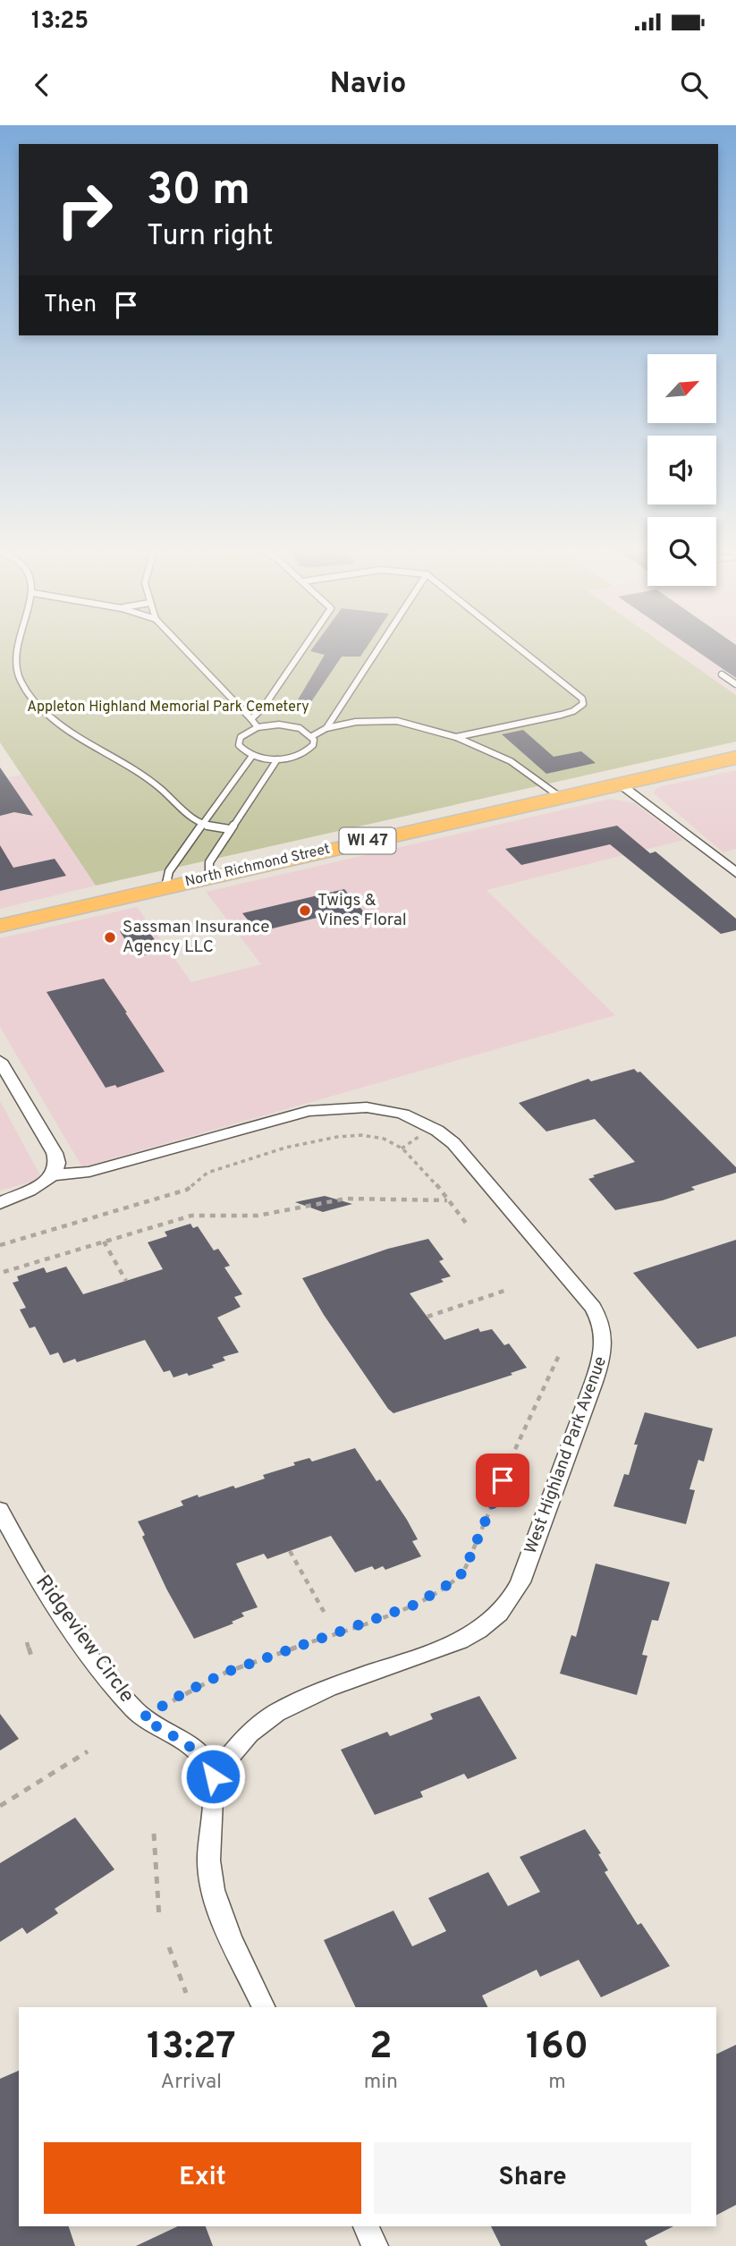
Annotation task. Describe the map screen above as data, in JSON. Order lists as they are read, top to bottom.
{
  "streets": {
    "main road": ["WI 47", "North Richmond Street"],
    "street": ["West Highland Park Avenue", "Ridgeview Circle"]
  },
  "crossings": [
    ["West Highland Park Avenue", "Ridgeview Circle"]
  ],
  "parks": ["Appleton Highland Memorial Park Cemetery"],
  "places": ["Twigs & Vines Floral", "Sassman Insurance Agency LLC"],
  "north": "top right",
  "page": {
    "status": "13:25",
    "header": "Navio",
    "turn": ["30 m", "Turn right"],
    "then": "Then",
    "eta": [
      "13:27",
      "Arrival",
      "2",
      "min",
      "160",
      "m"
    ],
    "buttons": ["Exit", "Share"]
  }
}
